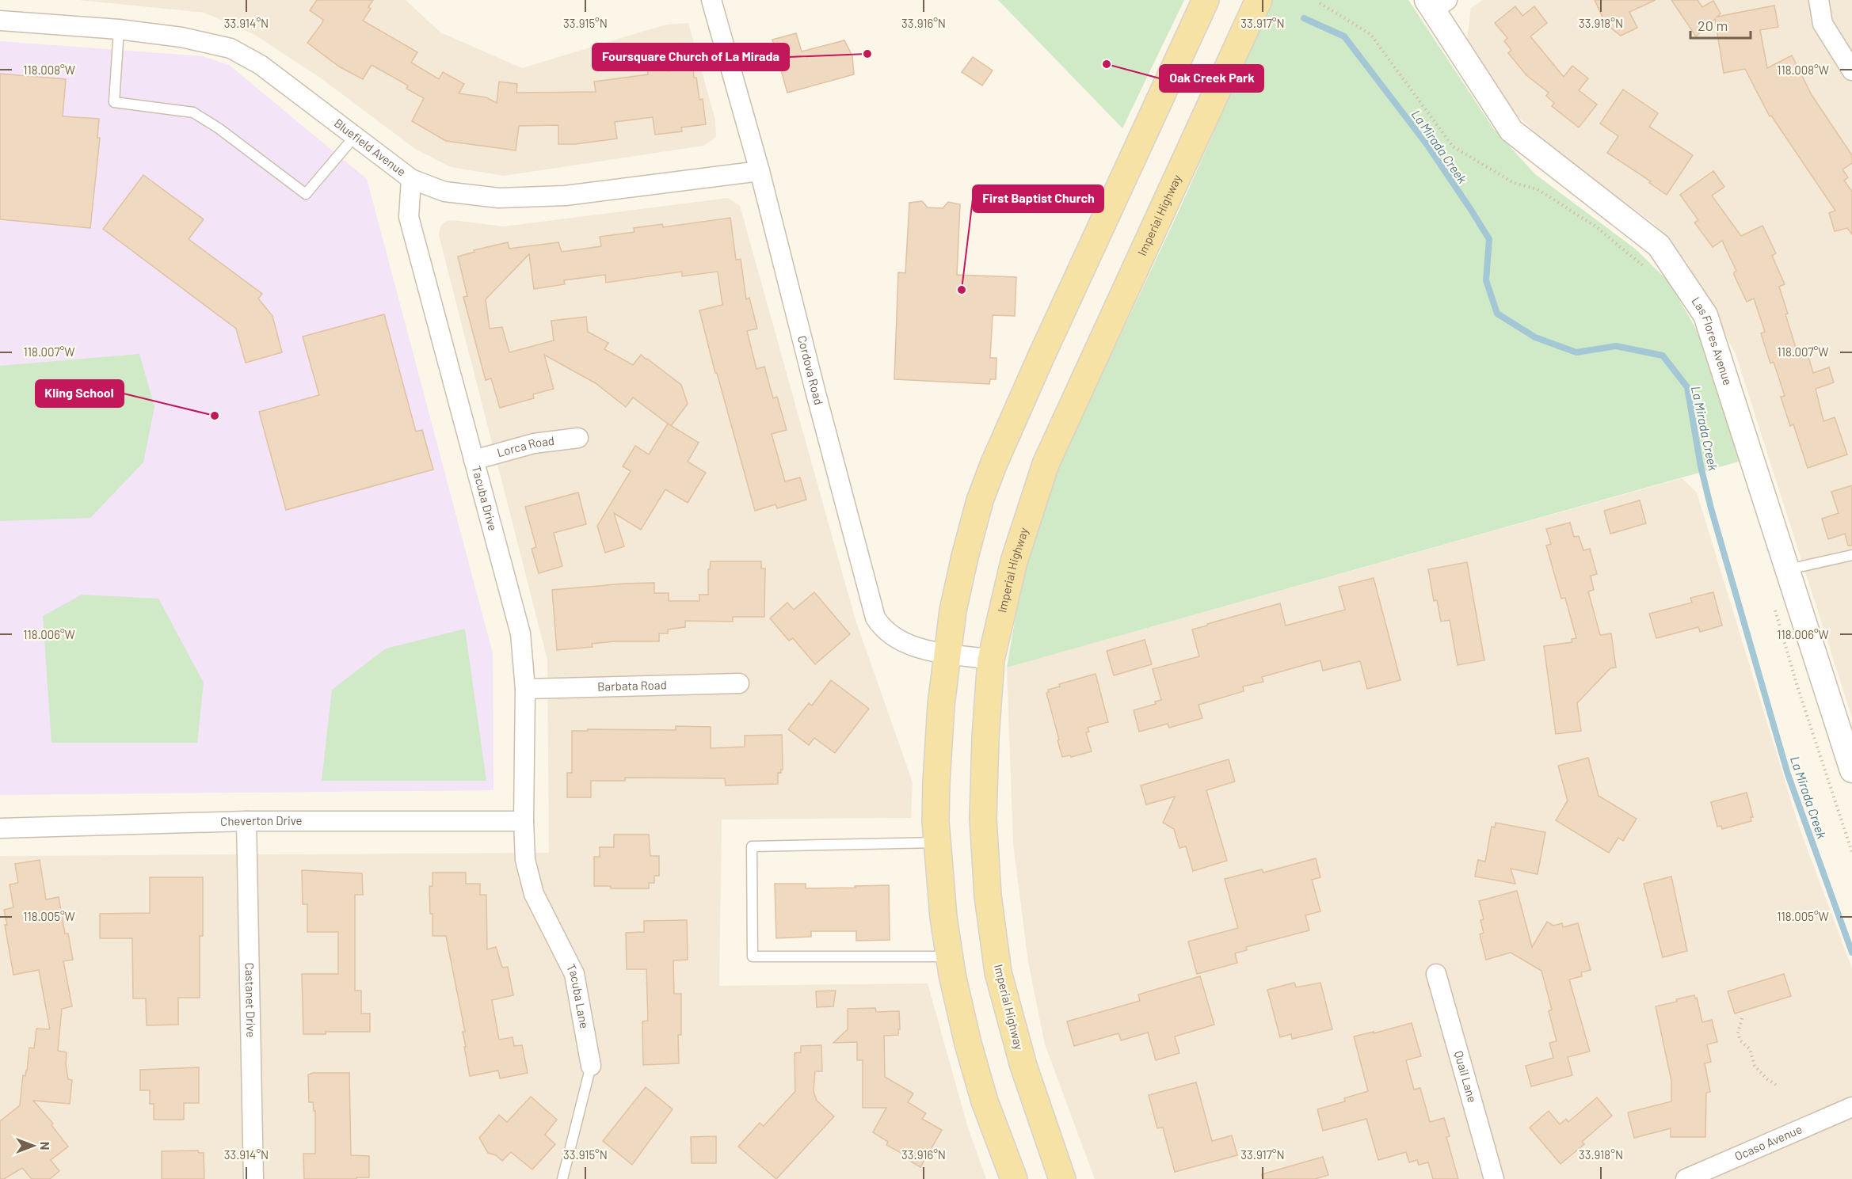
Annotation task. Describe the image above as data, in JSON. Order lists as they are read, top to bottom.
{
  "streets": {
    "main road": ["Imperial Highway"],
    "street": [
      "Bluefield Avenue",
      "Las Flores Avenue",
      "Cordova Road",
      "Lorca Road",
      "Tacuba Drive",
      "Barbata Road",
      "Cheverton Drive",
      "Tacuba Lane",
      "Castanet Drive",
      "Quail Lane",
      "Ocaso Avenue"
    ]
  },
  "crossings": [
    ["Bluefield Avenue", "Cordova Road"],
    ["Bluefield Avenue", "Tacuba Drive"],
    ["Imperial Highway", "Cordova Road"],
    ["Lorca Road", "Tacuba Drive"],
    ["Tacuba Drive", "Barbata Road"],
    ["Tacuba Drive", "Cheverton Drive"],
    ["Tacuba Drive", "Tacuba Lane"],
    ["Cheverton Drive", "Tacuba Lane"],
    ["Cheverton Drive", "Castanet Drive"]
  ],
  "water": ["La Mirada Creek"],
  "places": [
    "Foursquare Church of La Mirada",
    "Oak Creek Park",
    "First Baptist Church",
    "Kling School"
  ],
  "scale_bar": "20 m",
  "north": "right",
  "coordinates": [
    "33.914°N",
    "33.915°N",
    "33.916°N",
    "33.917°N",
    "33.918°N",
    "118.008°W",
    "118.007°W",
    "118.006°W",
    "118.005°W"
  ]
}
